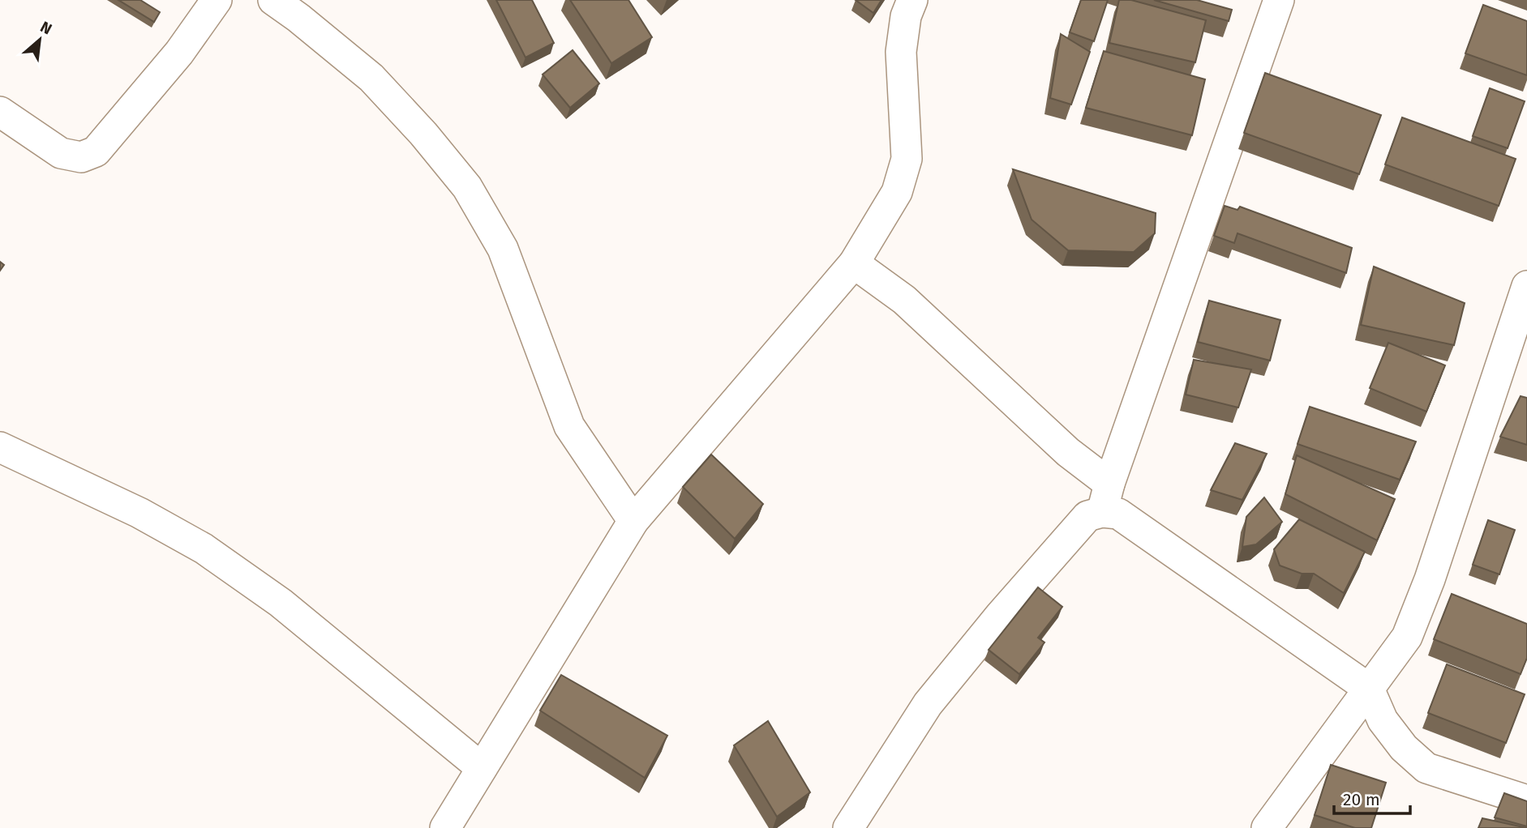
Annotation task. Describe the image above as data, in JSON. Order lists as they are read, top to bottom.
{
  "scale_bar": "20 m",
  "north": "top right"
}
